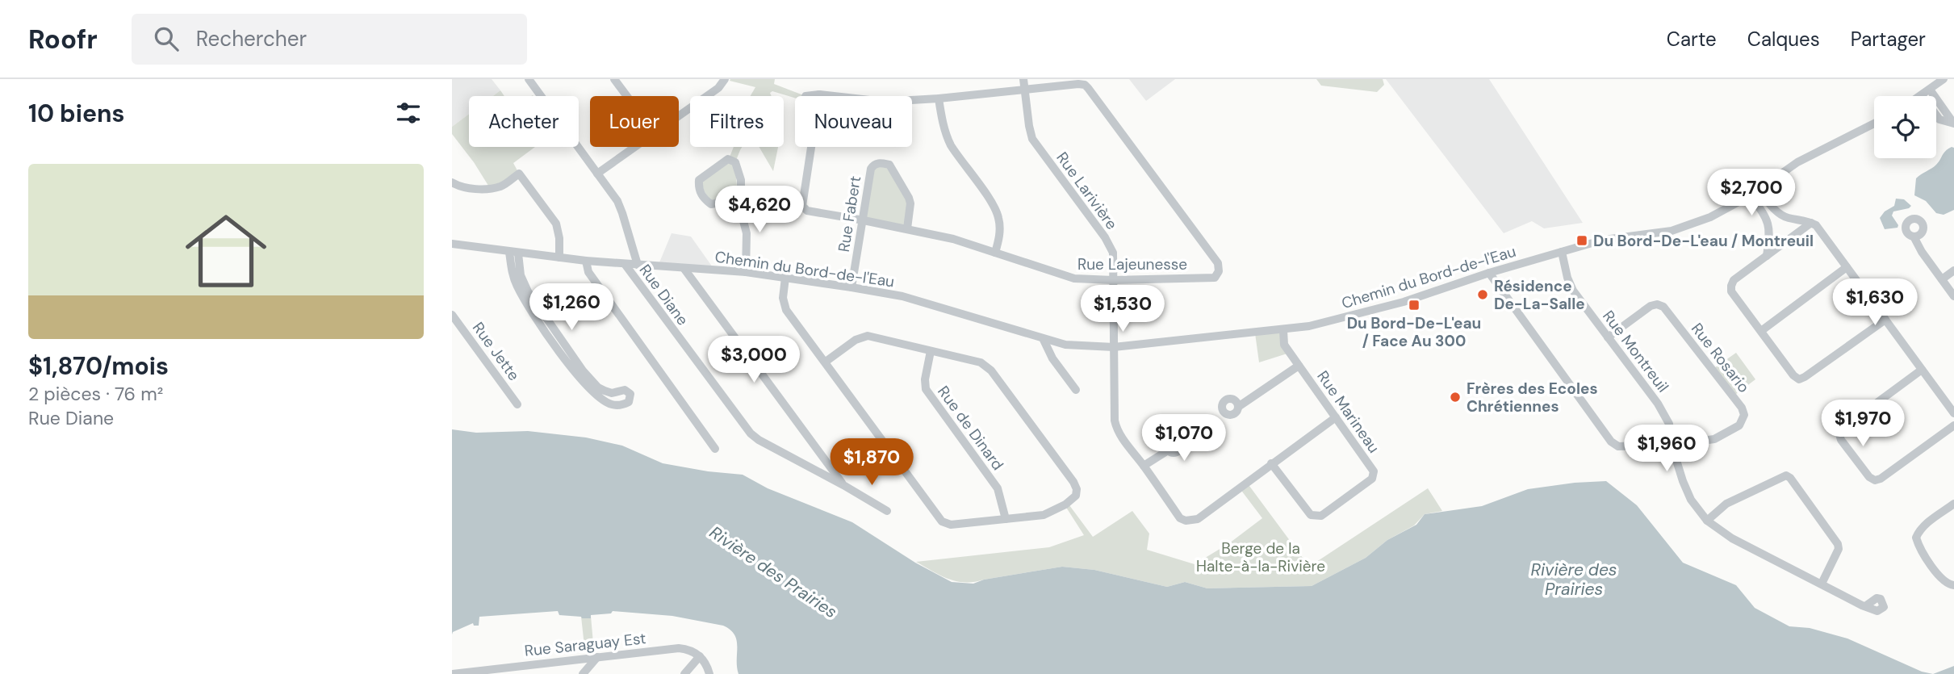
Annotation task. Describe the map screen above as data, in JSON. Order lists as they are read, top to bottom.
{
  "streets": {
    "street": [
      "Rue Larivière",
      "Rue Fabert",
      "Rue Lajeunesse",
      "Chemin du Bord-de-l'Eau",
      "Rue Diane",
      "Rue Jette",
      "Rue Montreuil",
      "Rue Rosario",
      "Rue Marineau",
      "Rue de Dinard",
      "Rue Saraguay Est"
    ]
  },
  "crossings": [
    ["Rue Larivière", "Rue Lajeunesse"],
    ["Rue Larivière", "Chemin du Bord-de-l'Eau"],
    ["Rue Larivière", "Rue Marineau"],
    ["Rue Fabert", "Rue Lajeunesse"],
    ["Rue Fabert", "Chemin du Bord-de-l'Eau"],
    ["Chemin du Bord-de-l'Eau", "Rue Diane"],
    ["Chemin du Bord-de-l'Eau", "Rue Montreuil"],
    ["Chemin du Bord-de-l'Eau", "Rue Rosario"],
    ["Chemin du Bord-de-l'Eau", "Rue Marineau"],
    ["Rue Montreuil", "Rue Rosario"]
  ],
  "water": ["Rivière des Prairies"],
  "parks": ["Berge de la Halte-à-la-Rivière"],
  "places": {
    "transit": ["Du Bord-De-L'eau / Montreuil", "Du Bord-De-L'eau / Face Au 300"],
    "other": ["Résidence De-La-Salle", "Frères des Ecoles Chrétiennes"]
  },
  "page": {
    "header": "Roofr",
    "search": "Rechercher",
    "nav": ["Carte", "Calques", "Partager"],
    "heading": "10 biens",
    "chip": [
      "Acheter",
      "Louer",
      "Filtres",
      "Nouveau"
    ],
    "list": [
      {
        "name": "$1,870/mois",
        "note": "2 pièces · 76 m² · Rue Diane"
      }
    ],
    "price": [
      "$2,700",
      "$4,620",
      "$1,630",
      "$1,260",
      "$1,530",
      "$3,000",
      "$1,970",
      "$1,070",
      "$1,960",
      "$1,870"
    ]
  }
}
